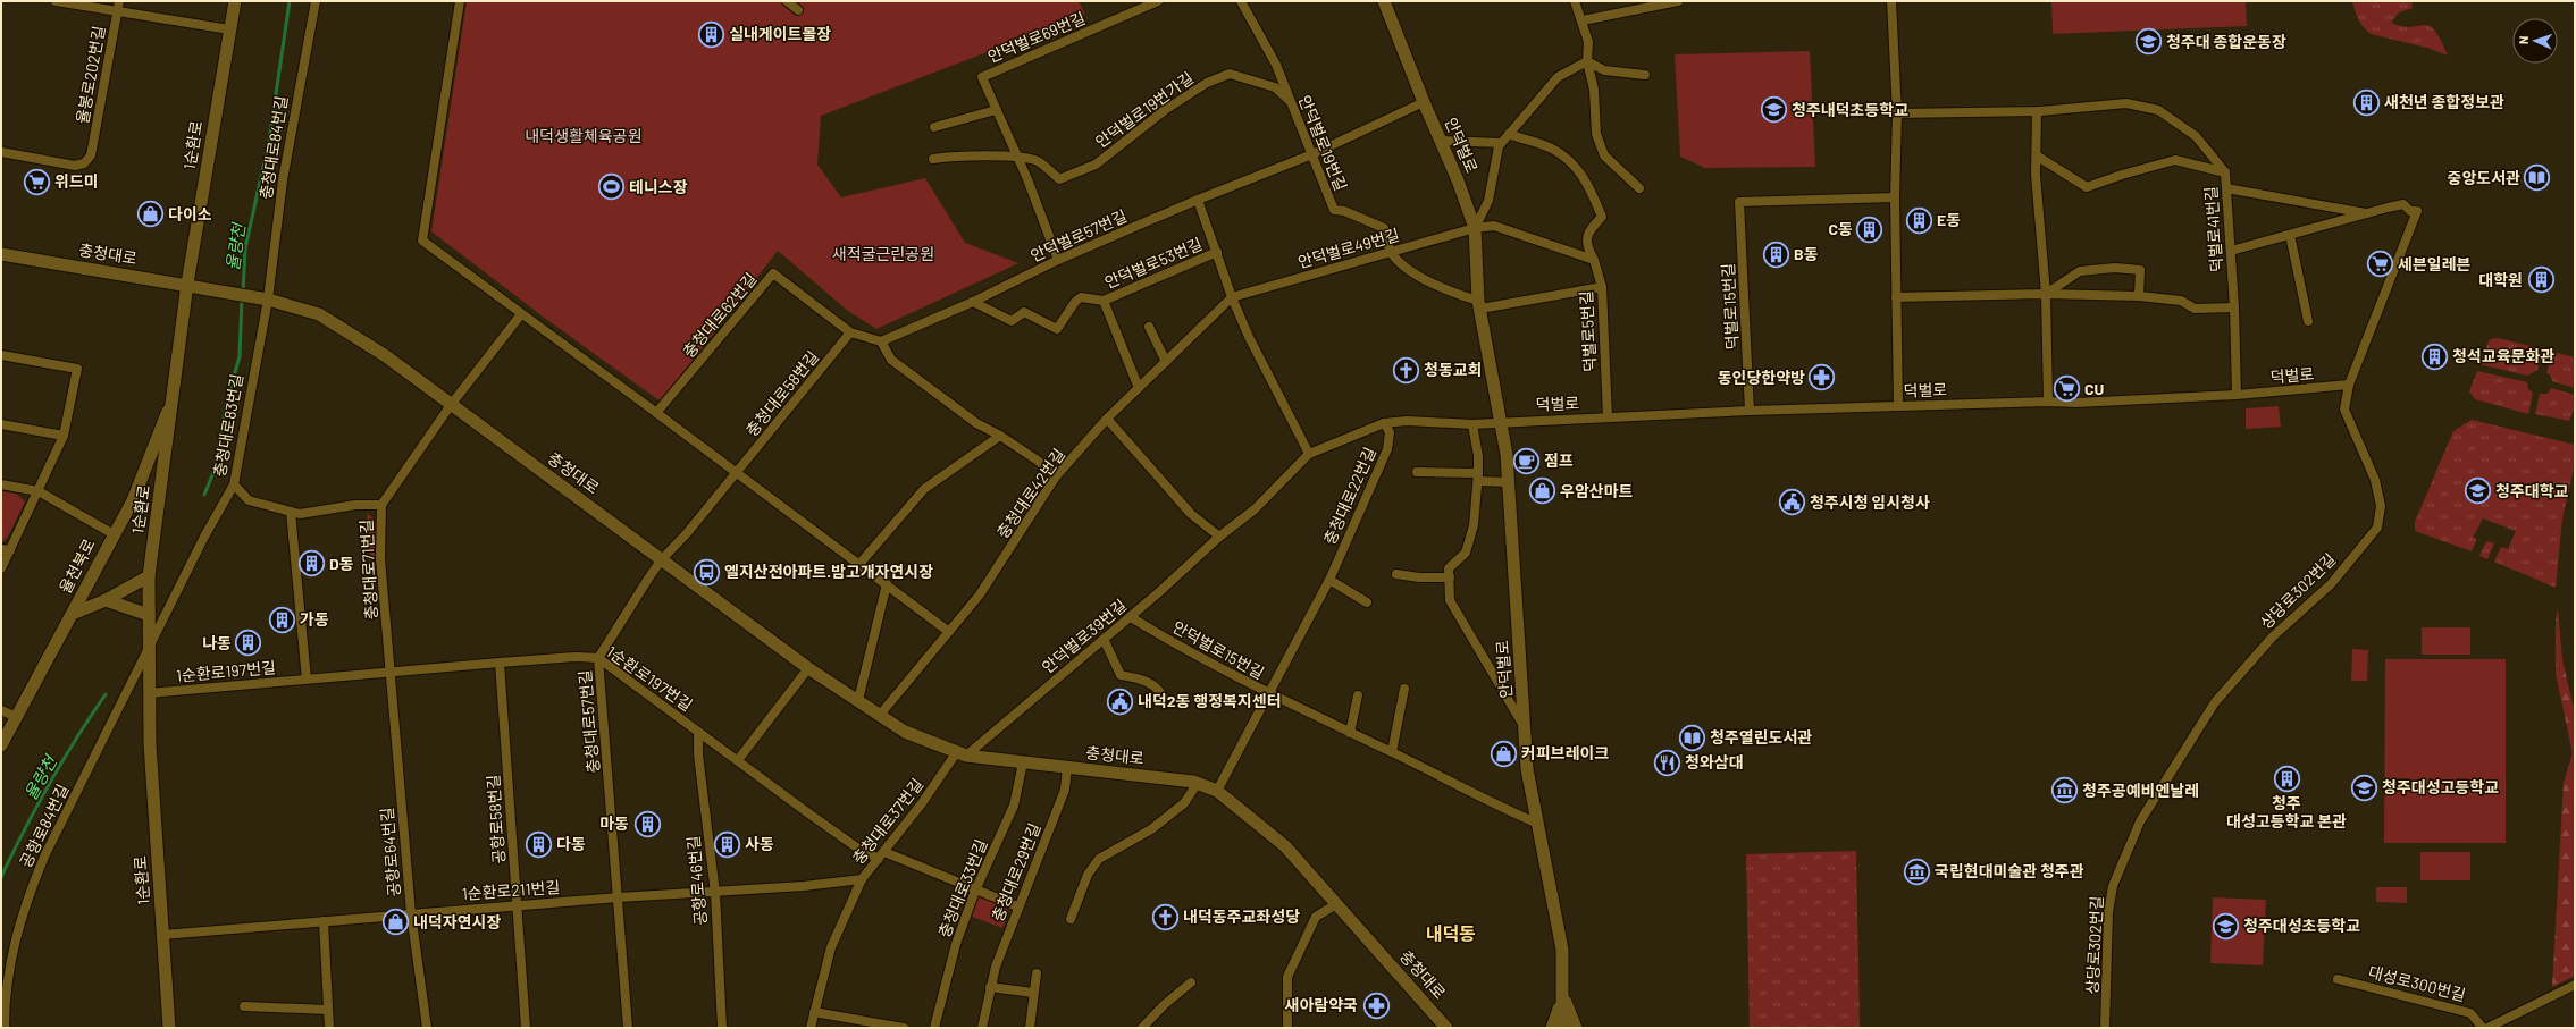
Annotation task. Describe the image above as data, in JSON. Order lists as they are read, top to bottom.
{
  "streets": {
    "street": [
      "안덕벌로69번길",
      "율봉로202번길",
      "안덕벌로19번가길",
      "안덕벌로19번길",
      "1순환로",
      "안덕벌로",
      "충청대로84번길",
      "덕벌로41번길",
      "안덕벌로57번길",
      "안덕벌로49번길",
      "충청대로",
      "안덕벌로53번길",
      "덕벌로15번길",
      "충청대로62번길",
      "덕벌로5번길",
      "덕벌로",
      "충청대로58번길",
      "충청대로83번길",
      "충청대로42번길",
      "충청대로22번길",
      "율천북로",
      "충청대로71번길",
      "상당로302번길",
      "안덕벌로39번길",
      "안덕벌로15번길",
      "1순환로197번길",
      "충청대로57번길",
      "공항로58번길",
      "충청대로37번길",
      "공항로84번길",
      "공항로64번길",
      "충청대로29번길",
      "공항로46번길",
      "충청대로33번길",
      "1순환로211번길",
      "대성로300번길"
    ]
  },
  "crossings": [
    ["안덕벌로69번길", "안덕벌로19번가길"],
    ["안덕벌로69번길", "안덕벌로57번길"],
    ["안덕벌로19번가길", "안덕벌로19번길"],
    ["안덕벌로19번길", "안덕벌로"],
    ["안덕벌로19번길", "안덕벌로57번길"],
    ["안덕벌로19번길", "안덕벌로49번길"],
    ["1순환로", "충청대로"],
    ["1순환로", "충청대로83번길"],
    ["1순환로", "율천북로"],
    ["1순환로", "1순환로197번길"],
    ["1순환로", "공항로84번길"],
    ["1순환로", "1순환로211번길"],
    ["안덕벌로", "안덕벌로57번길"],
    ["안덕벌로", "안덕벌로49번길"],
    ["안덕벌로", "덕벌로"],
    ["안덕벌로", "안덕벌로39번길"],
    ["안덕벌로", "안덕벌로15번길"],
    ["충청대로84번길", "충청대로"],
    ["충청대로84번길", "충청대로83번길"],
    ["덕벌로41번길", "덕벌로"],
    ["덕벌로41번길", "상당로302번길"],
    ["안덕벌로57번길", "안덕벌로53번길"],
    ["안덕벌로57번길", "충청대로62번길"],
    ["안덕벌로49번길", "충청대로42번길"],
    ["충청대로", "충청대로58번길"],
    ["충청대로", "충청대로83번길"],
    ["충청대로", "충청대로42번길"],
    ["충청대로", "충청대로22번길"],
    ["충청대로", "충청대로71번길"],
    ["충청대로", "안덕벌로39번길"],
    ["충청대로", "충청대로57번길"],
    ["충청대로", "충청대로37번길"],
    ["충청대로", "충청대로29번길"],
    ["충청대로", "충청대로33번길"],
    ["덕벌로15번길", "덕벌로"],
    ["충청대로62번길", "충청대로58번길"],
    ["덕벌로5번길", "덕벌로"],
    ["덕벌로", "상당로302번길"],
    ["덕벌로", "안덕벌로39번길"],
    ["충청대로58번길", "충청대로57번길"],
    ["충청대로83번길", "공항로84번길"],
    ["충청대로22번길", "안덕벌로39번길"],
    ["충청대로22번길", "안덕벌로15번길"],
    ["충청대로71번길", "1순환로197번길"],
    ["충청대로71번길", "공항로64번길"],
    ["안덕벌로39번길", "안덕벌로15번길"],
    ["안덕벌로39번길", "충청대로37번길"],
    ["1순환로197번길", "충청대로57번길"],
    ["1순환로197번길", "공항로58번길"],
    ["1순환로197번길", "충청대로37번길"],
    ["1순환로197번길", "공항로64번길"],
    ["1순환로197번길", "충청대로29번길"],
    ["1순환로197번길", "공항로46번길"],
    ["1순환로197번길", "충청대로33번길"],
    ["충청대로57번길", "1순환로211번길"],
    ["공항로58번길", "1순환로211번길"],
    ["충청대로37번길", "1순환로211번길"],
    ["공항로64번길", "1순환로211번길"],
    ["공항로46번길", "1순환로211번길"]
  ],
  "districts": ["내덕동"],
  "water": ["율량천"],
  "parks": ["내덕생활체육공원", "새적굴근린공원"],
  "places": {
    "building": [
      "실내게이트볼장",
      "새천년 종합정보관",
      "E동",
      "C동",
      "B동",
      "대학원",
      "청석교육문화관",
      "D동",
      "가동",
      "나동",
      "청주 대성고등학교 본관",
      "마동",
      "다동",
      "사동"
    ],
    "school or university": [
      "청주대 종합운동장",
      "청주내덕초등학교",
      "청주대학교",
      "청주대성고등학교",
      "청주대성초등학교"
    ],
    "library": ["중앙도서관", "청주열린도서관"],
    "supermarket": ["위드미", "세븐일레븐", "CU"],
    "sports": ["테니스장"],
    "shop": [
      "다이소",
      "우암산마트",
      "커피브레이크",
      "내덕자연시장"
    ],
    "church": ["청동교회", "내덕동주교좌성당"],
    "pharmacy": ["동인당한약방", "새아람약국"],
    "cafe": ["점프"],
    "public building": ["청주시청 임시청사", "내덕2동 행정복지센터"],
    "bus stop": ["엘지산전아파트.밤고개자연시장"],
    "restaurant": ["청와삼대"],
    "museum": ["청주공예비엔날레", "국립현대미술관 청주관"]
  },
  "north": "left"
}
